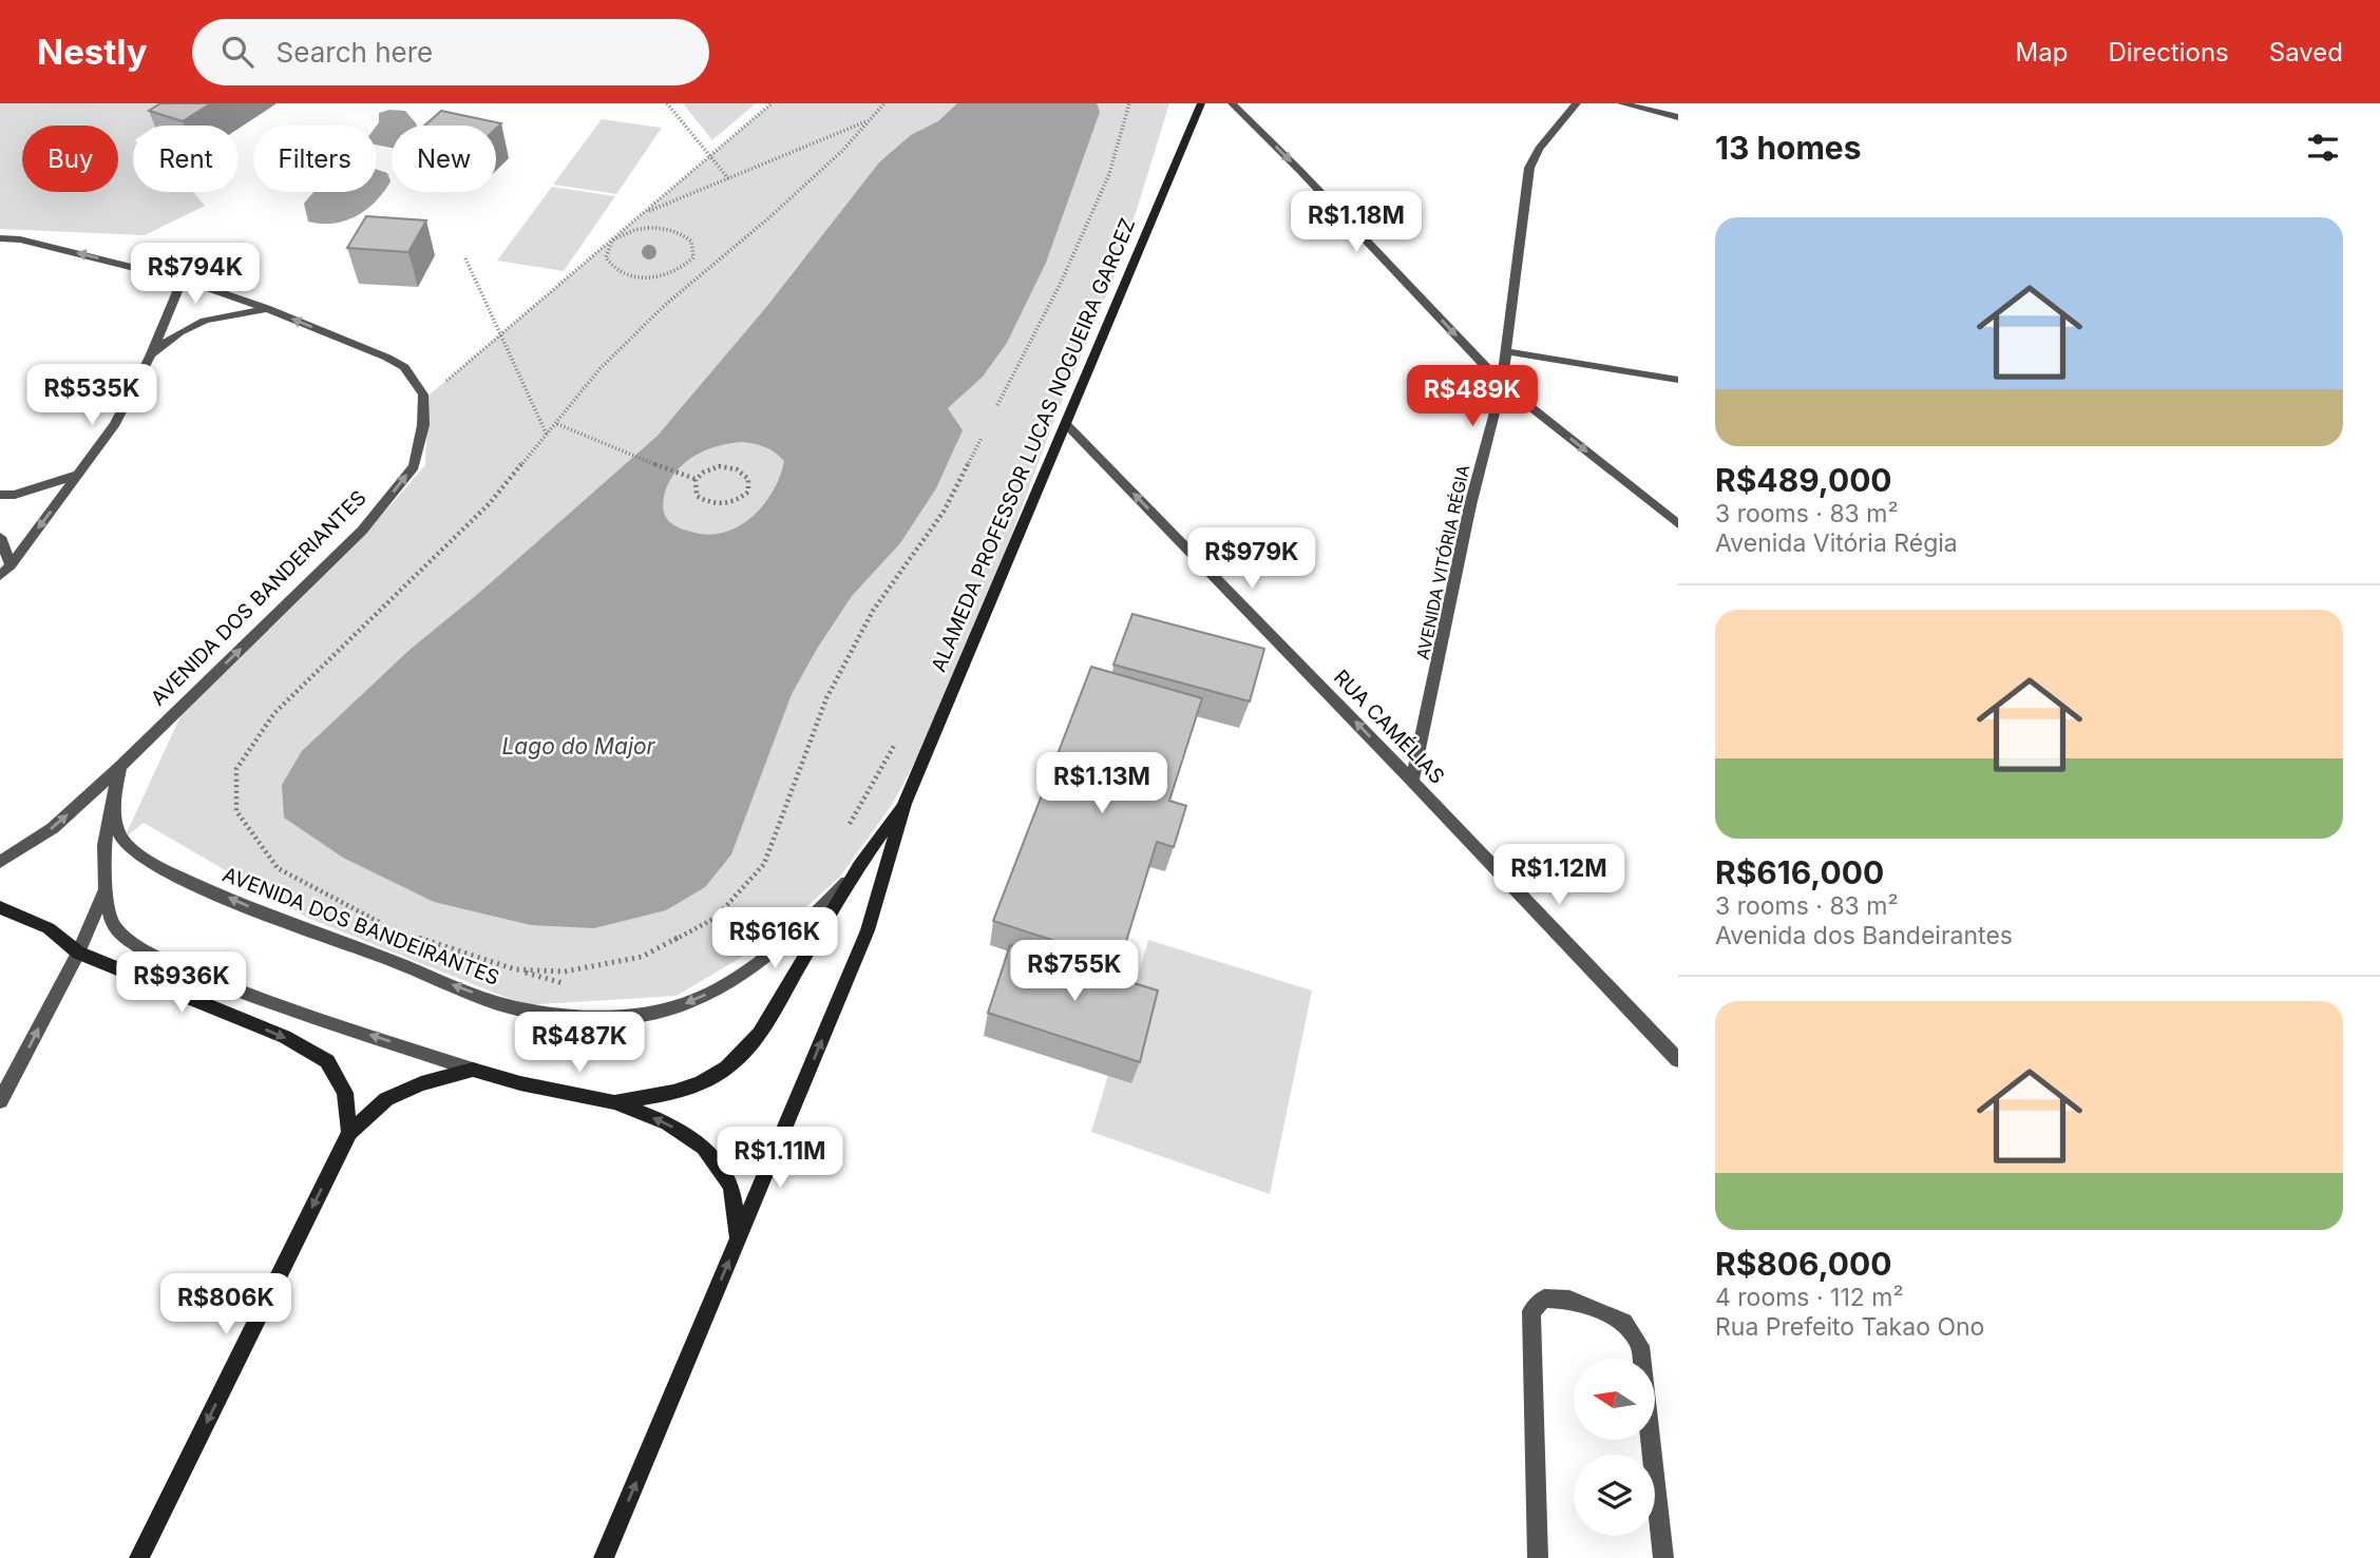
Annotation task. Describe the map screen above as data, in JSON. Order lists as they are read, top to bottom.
{
  "streets": {
    "main road": ["ALAMEDA PROFESSOR LUCAS NOGUEIRA GARCEZ"],
    "street": [
      "AVENIDA VITÓRIA RÉGIA",
      "AVENIDA DOS BANDERIANTES",
      "RUA CAMÉLIAS",
      "AVENIDA DOS BANDEIRANTES"
    ]
  },
  "crossings": [
    ["ALAMEDA PROFESSOR LUCAS NOGUEIRA GARCEZ", "RUA CAMÉLIAS"],
    ["ALAMEDA PROFESSOR LUCAS NOGUEIRA GARCEZ", "AVENIDA DOS BANDEIRANTES"],
    ["AVENIDA VITÓRIA RÉGIA", "RUA CAMÉLIAS"]
  ],
  "one_way": ["ALAMEDA PROFESSOR LUCAS NOGUEIRA GARCEZ", "RUA CAMÉLIAS"],
  "water": ["Lago do Major"],
  "north": "left",
  "page": {
    "header": "Nestly",
    "search": "Search here",
    "nav": ["Map", "Directions", "Saved"],
    "heading": "13 homes",
    "chip": [
      "Buy",
      "Rent",
      "Filters",
      "New"
    ],
    "price": [
      "R$1.18M",
      "R$794K",
      "R$535K",
      "R$489K",
      "R$979K",
      "R$1.13M",
      "R$1.12M",
      "R$616K",
      "R$755K",
      "R$936K",
      "R$487K",
      "R$1.11M",
      "R$806K"
    ],
    "list": [
      {
        "name": "R$489,000",
        "note": "3 rooms · 83 m² · Avenida Vitória Régia"
      },
      {
        "name": "R$616,000",
        "note": "3 rooms · 83 m² · Avenida dos Bandeirantes"
      },
      {
        "name": "R$806,000",
        "note": "4 rooms · 112 m² · Rua Prefeito Takao Ono"
      }
    ]
  }
}
